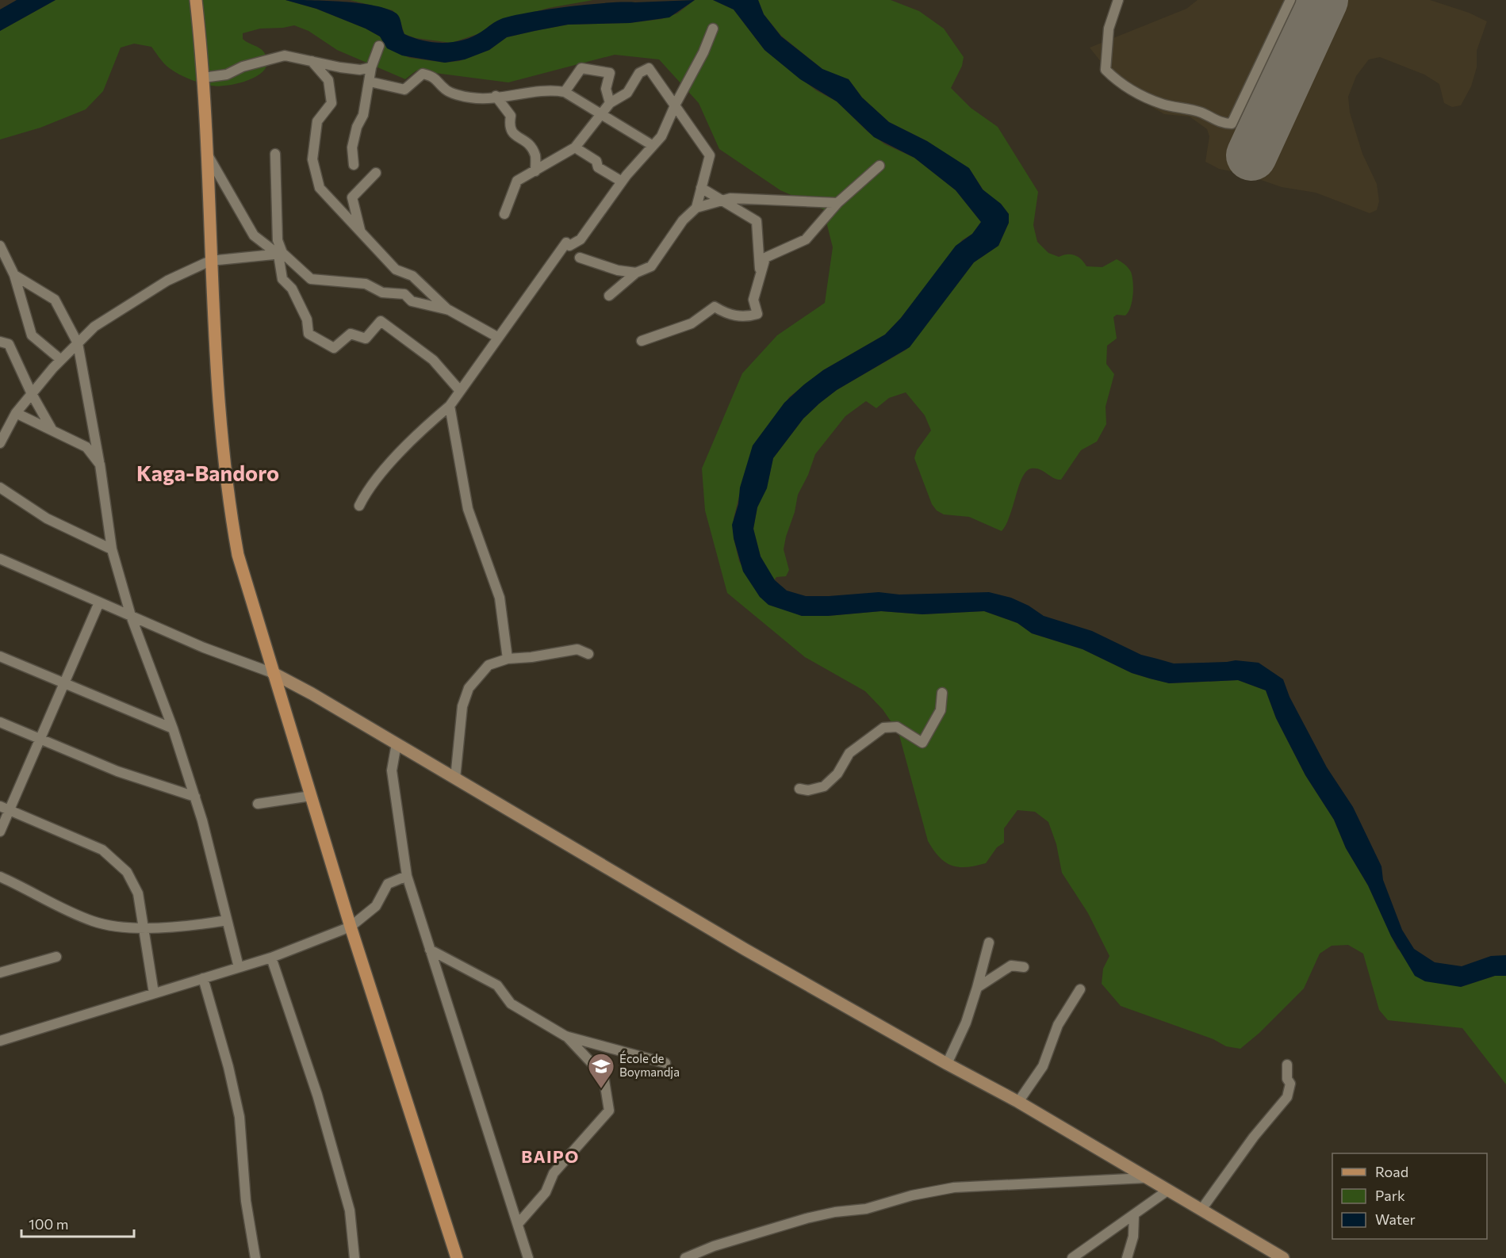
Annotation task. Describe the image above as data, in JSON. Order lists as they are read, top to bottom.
{
  "districts": ["Kaga-Bandoro", "BAIPO"],
  "places": {
    "school or university": ["École de Boymandja"]
  },
  "legend": ["Road", "Park", "Water"],
  "scale_bar": "100 m"
}
